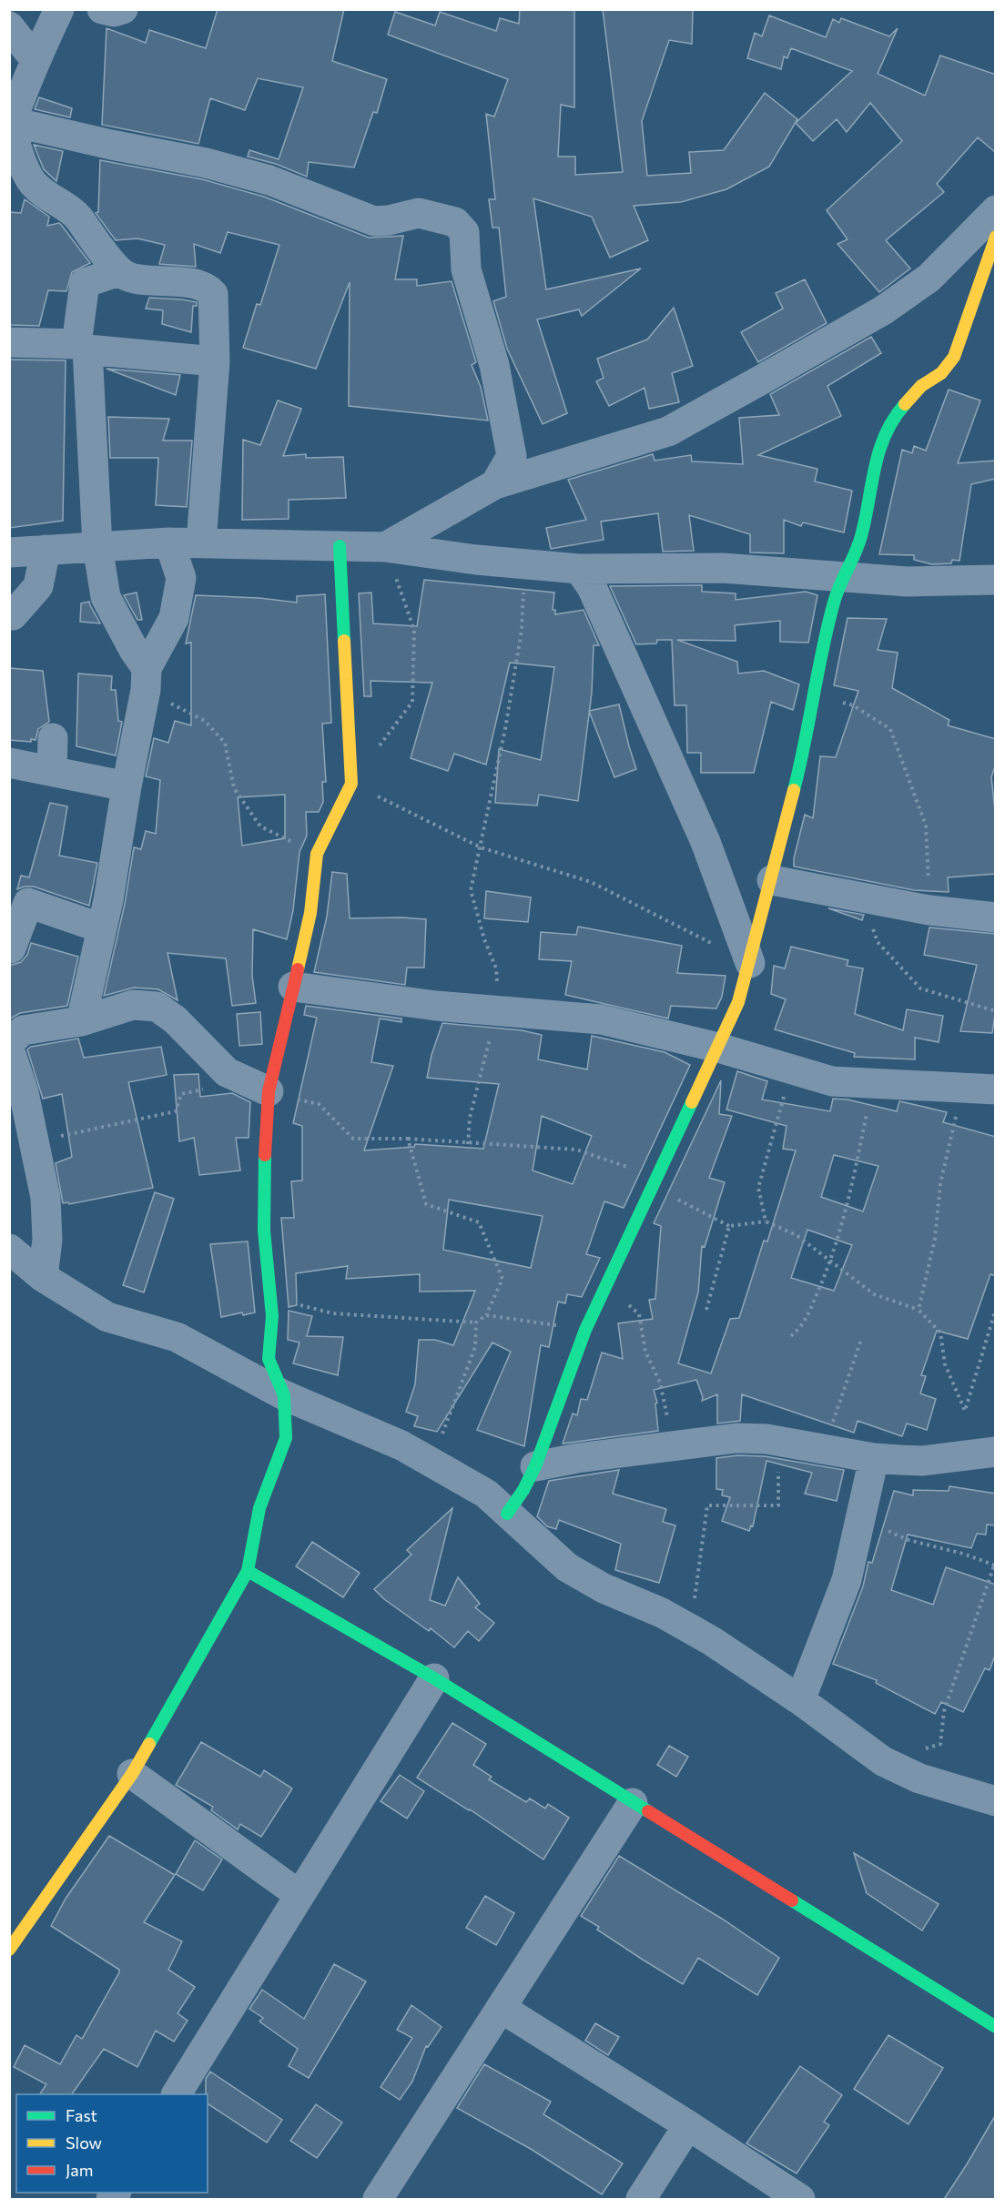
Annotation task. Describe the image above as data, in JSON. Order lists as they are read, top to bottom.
{
  "legend": ["Fast", "Slow", "Jam"]
}
